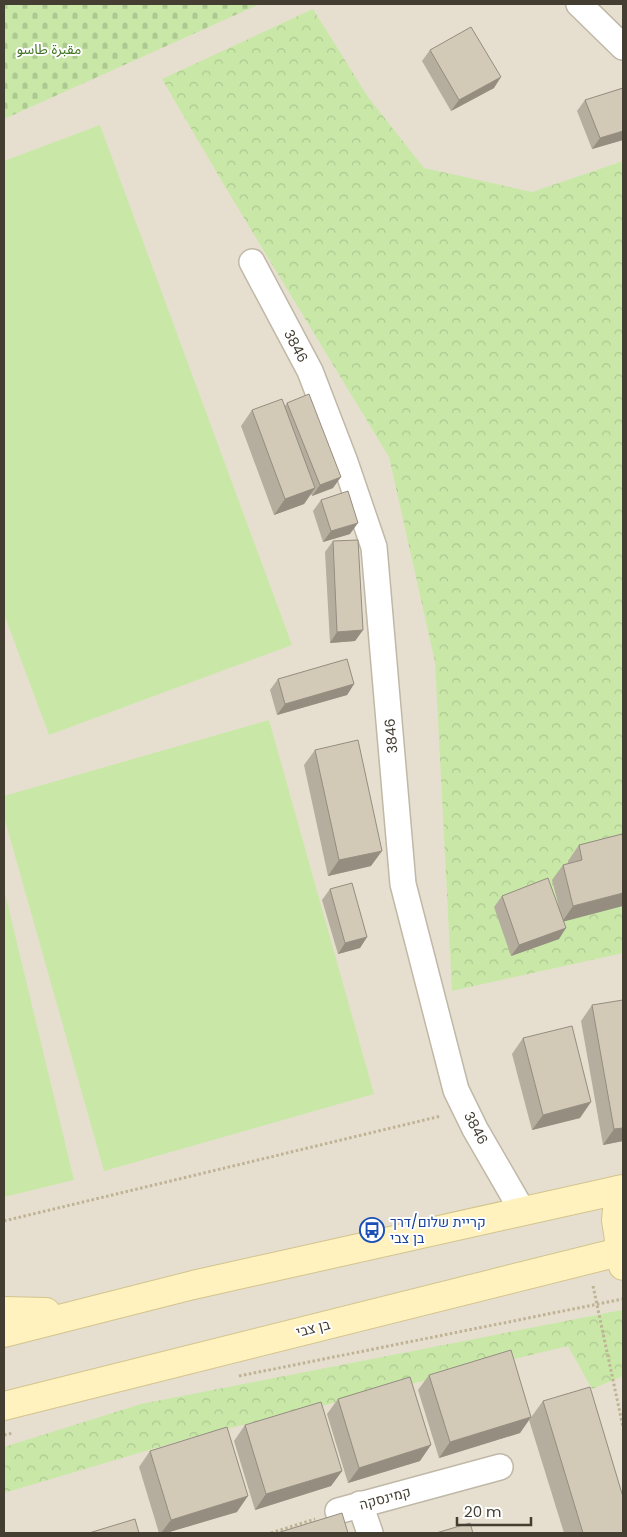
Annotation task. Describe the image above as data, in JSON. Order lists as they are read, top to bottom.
{
  "streets": {
    "main road": ["בן צבי"],
    "street": ["3846", "קמינסקה"]
  },
  "parks": ["مقبرة طاسو"],
  "places": {
    "bus stop": ["קריית שלום/דרך בן צבי"]
  },
  "scale_bar": "20 m"
}
